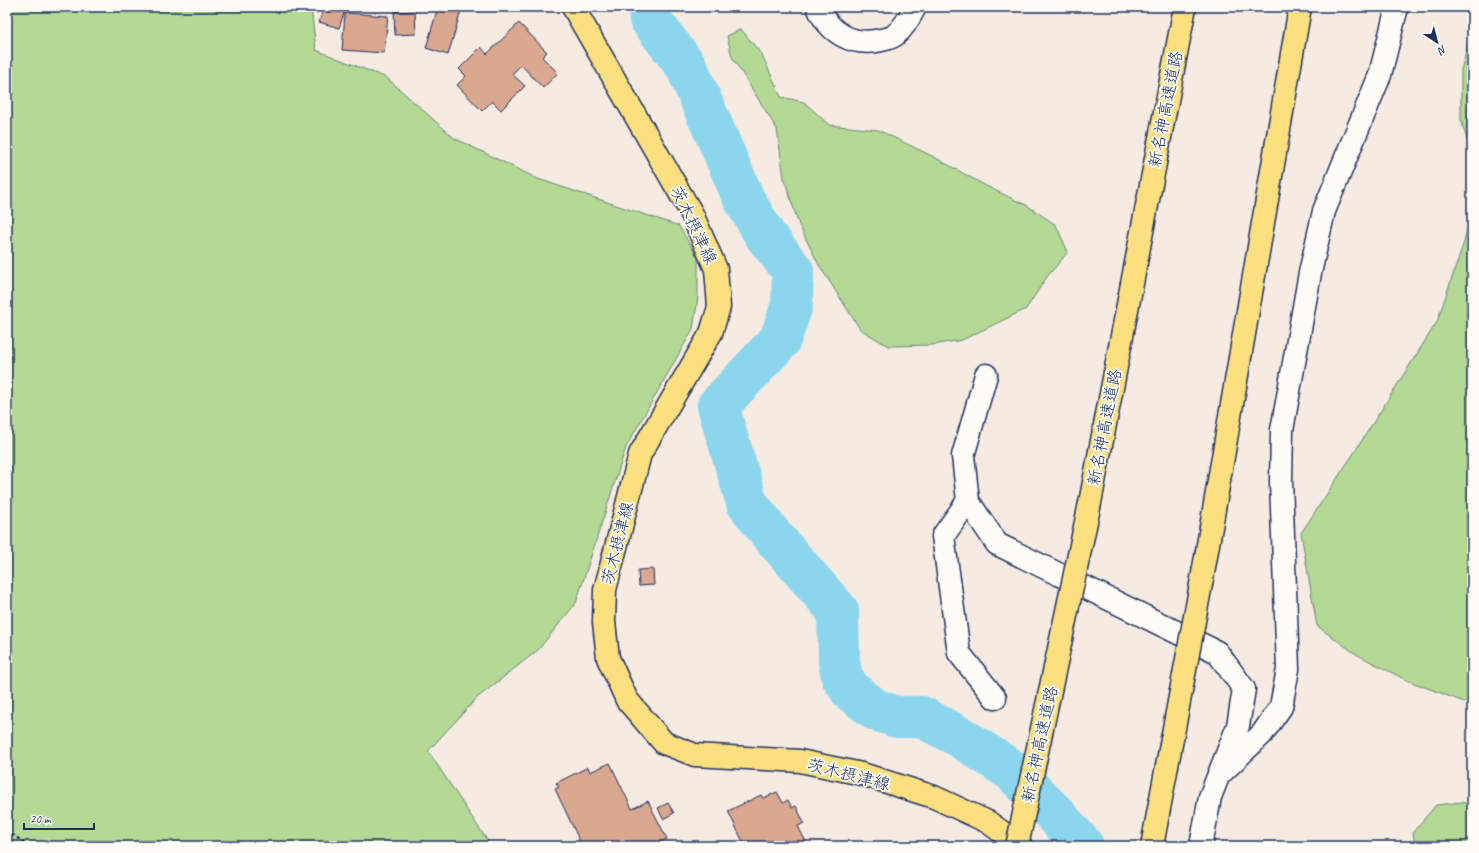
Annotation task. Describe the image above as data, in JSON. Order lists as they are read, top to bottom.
{
  "streets": {
    "main road": ["新名神高速道路", "茨木摂津線"]
  },
  "scale_bar": "20 m",
  "north": "bottom right"
}
